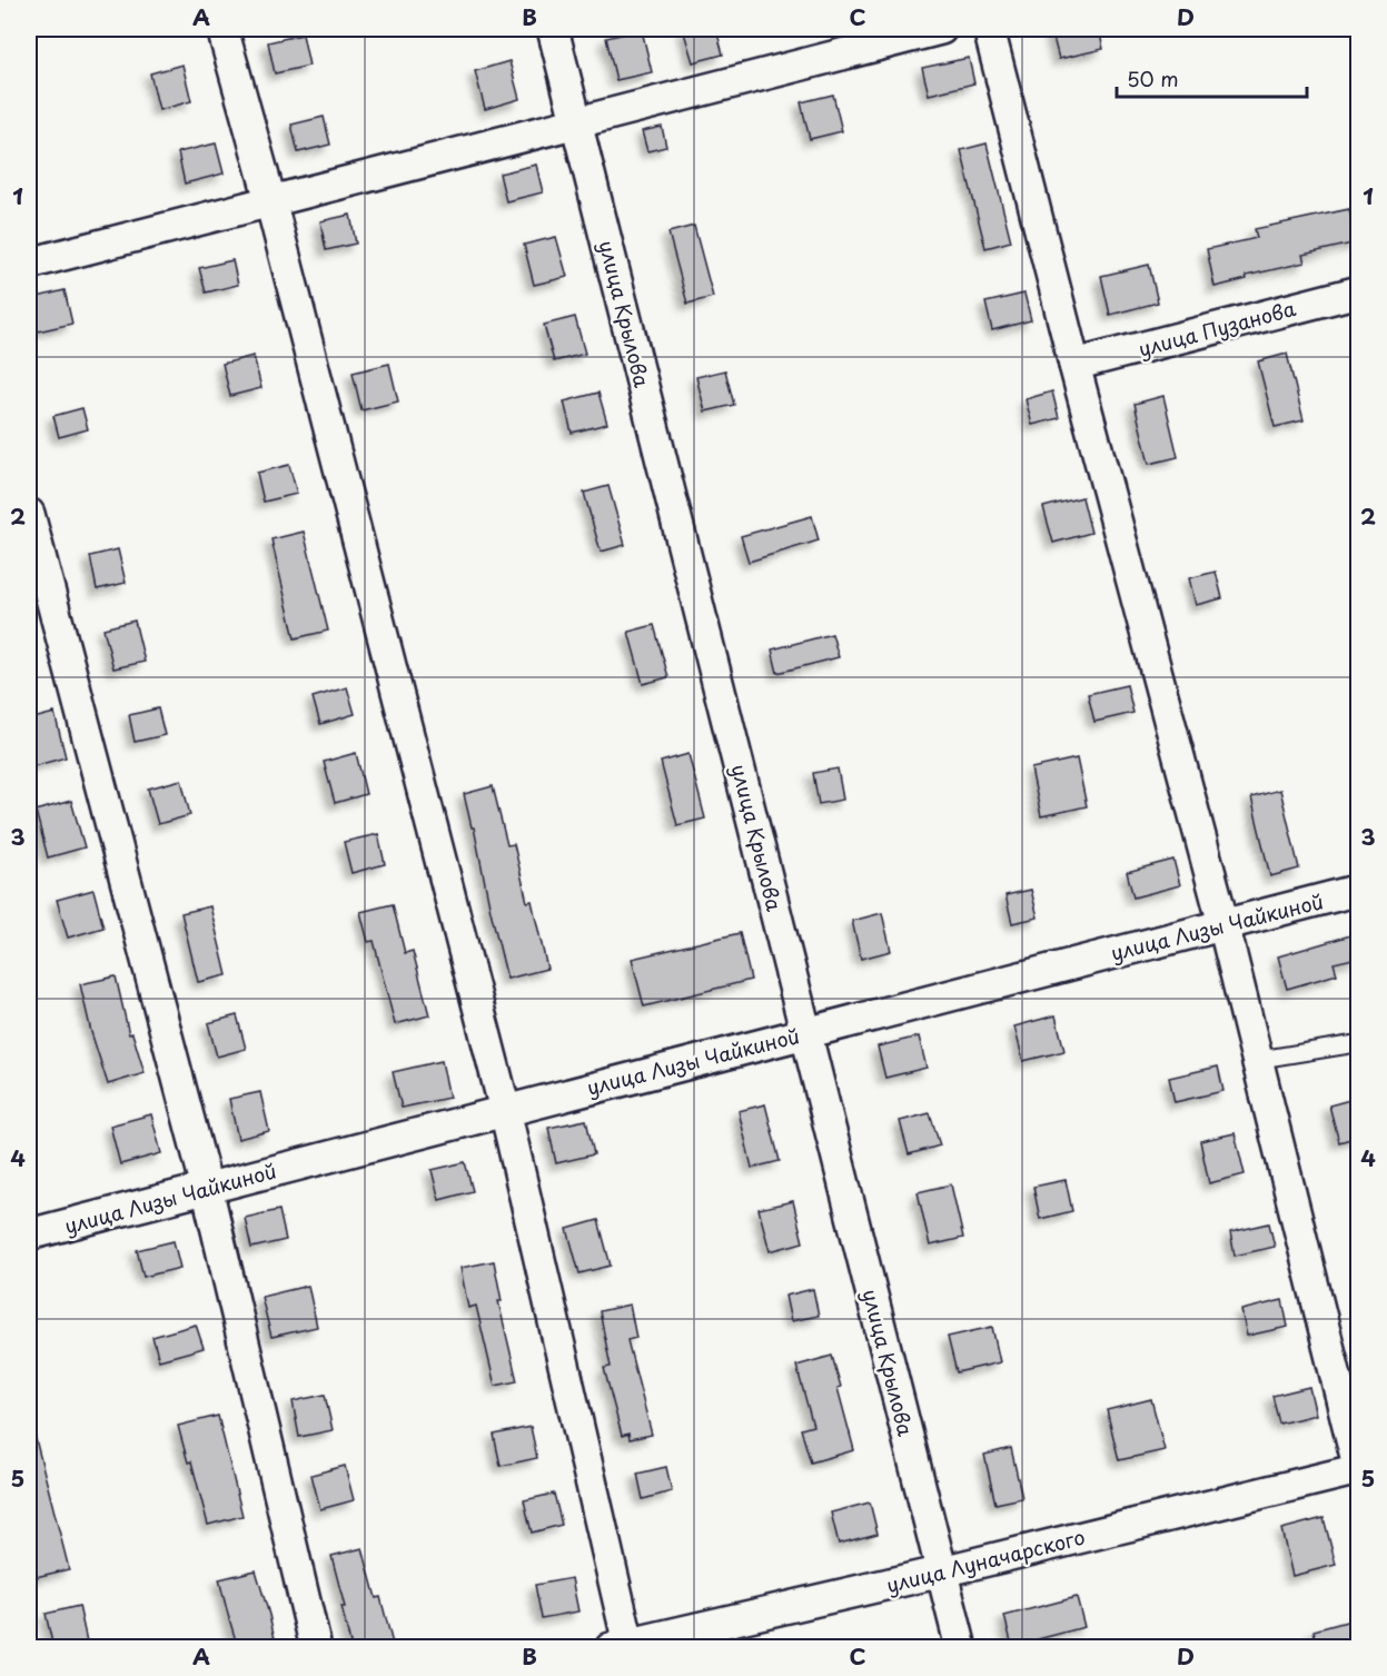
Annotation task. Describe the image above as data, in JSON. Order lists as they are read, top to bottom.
{
  "streets": {
    "street": [
      "улица Крылова",
      "улица Пузанова",
      "улица Лизы Чайкиной",
      "улица Луначарского"
    ]
  },
  "crossings": [
    ["улица Крылова", "улица Лизы Чайкиной"],
    ["улица Крылова", "улица Луначарского"]
  ],
  "scale_bar": "50 m",
  "grid": {
    "columns": [
      "A",
      "B",
      "C",
      "D"
    ],
    "rows": [
      "1",
      "2",
      "3",
      "4",
      "5"
    ]
  }
}
